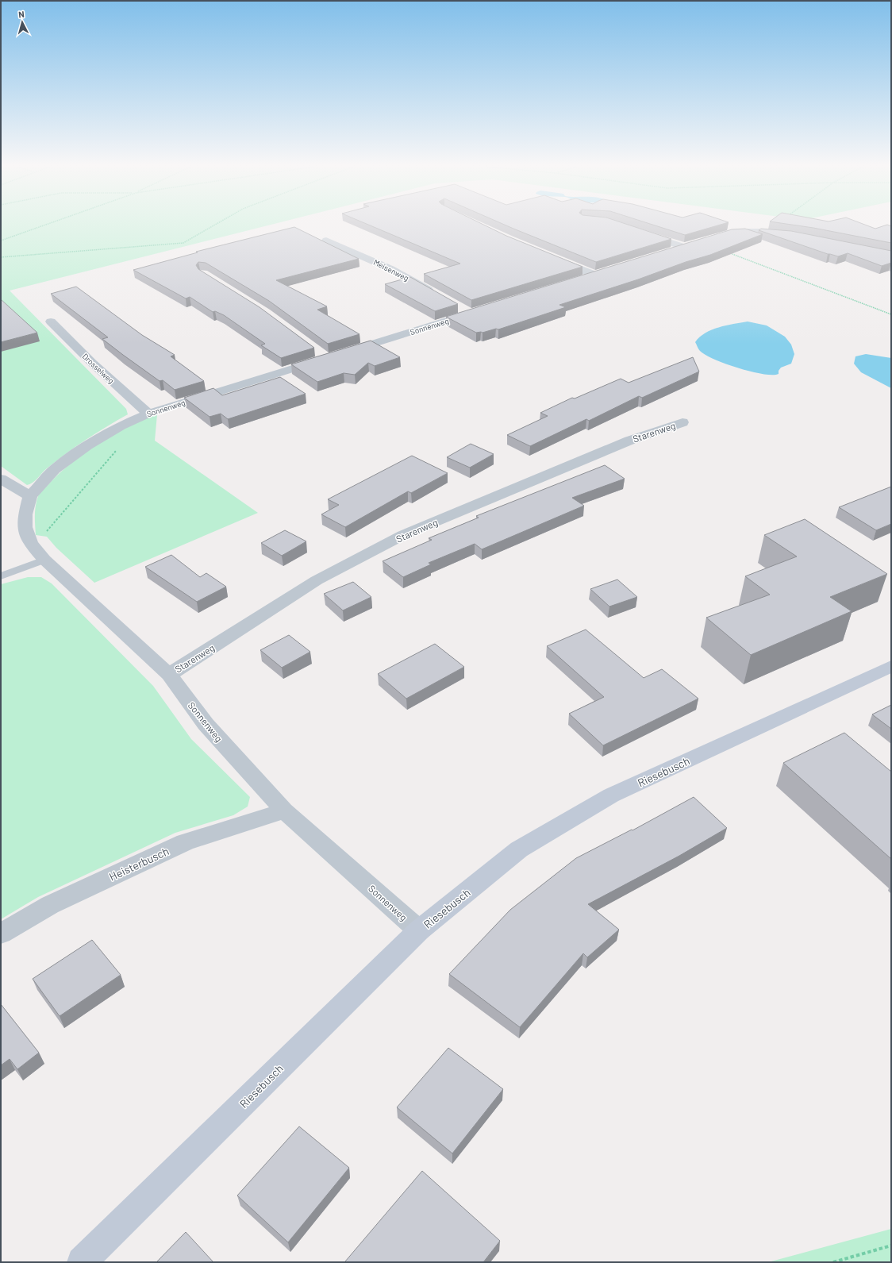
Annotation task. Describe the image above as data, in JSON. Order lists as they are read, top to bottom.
{
  "streets": {
    "main road": ["Riesebusch"],
    "street": [
      "Meisenweg",
      "Sonnenweg",
      "Drosselweg",
      "Starenweg",
      "Heisterbusch"
    ]
  },
  "crossings": [
    ["Sonnenweg", "Drosselweg"],
    ["Sonnenweg", "Starenweg"],
    ["Sonnenweg", "Riesebusch"],
    ["Sonnenweg", "Heisterbusch"]
  ],
  "north": "top"
}
